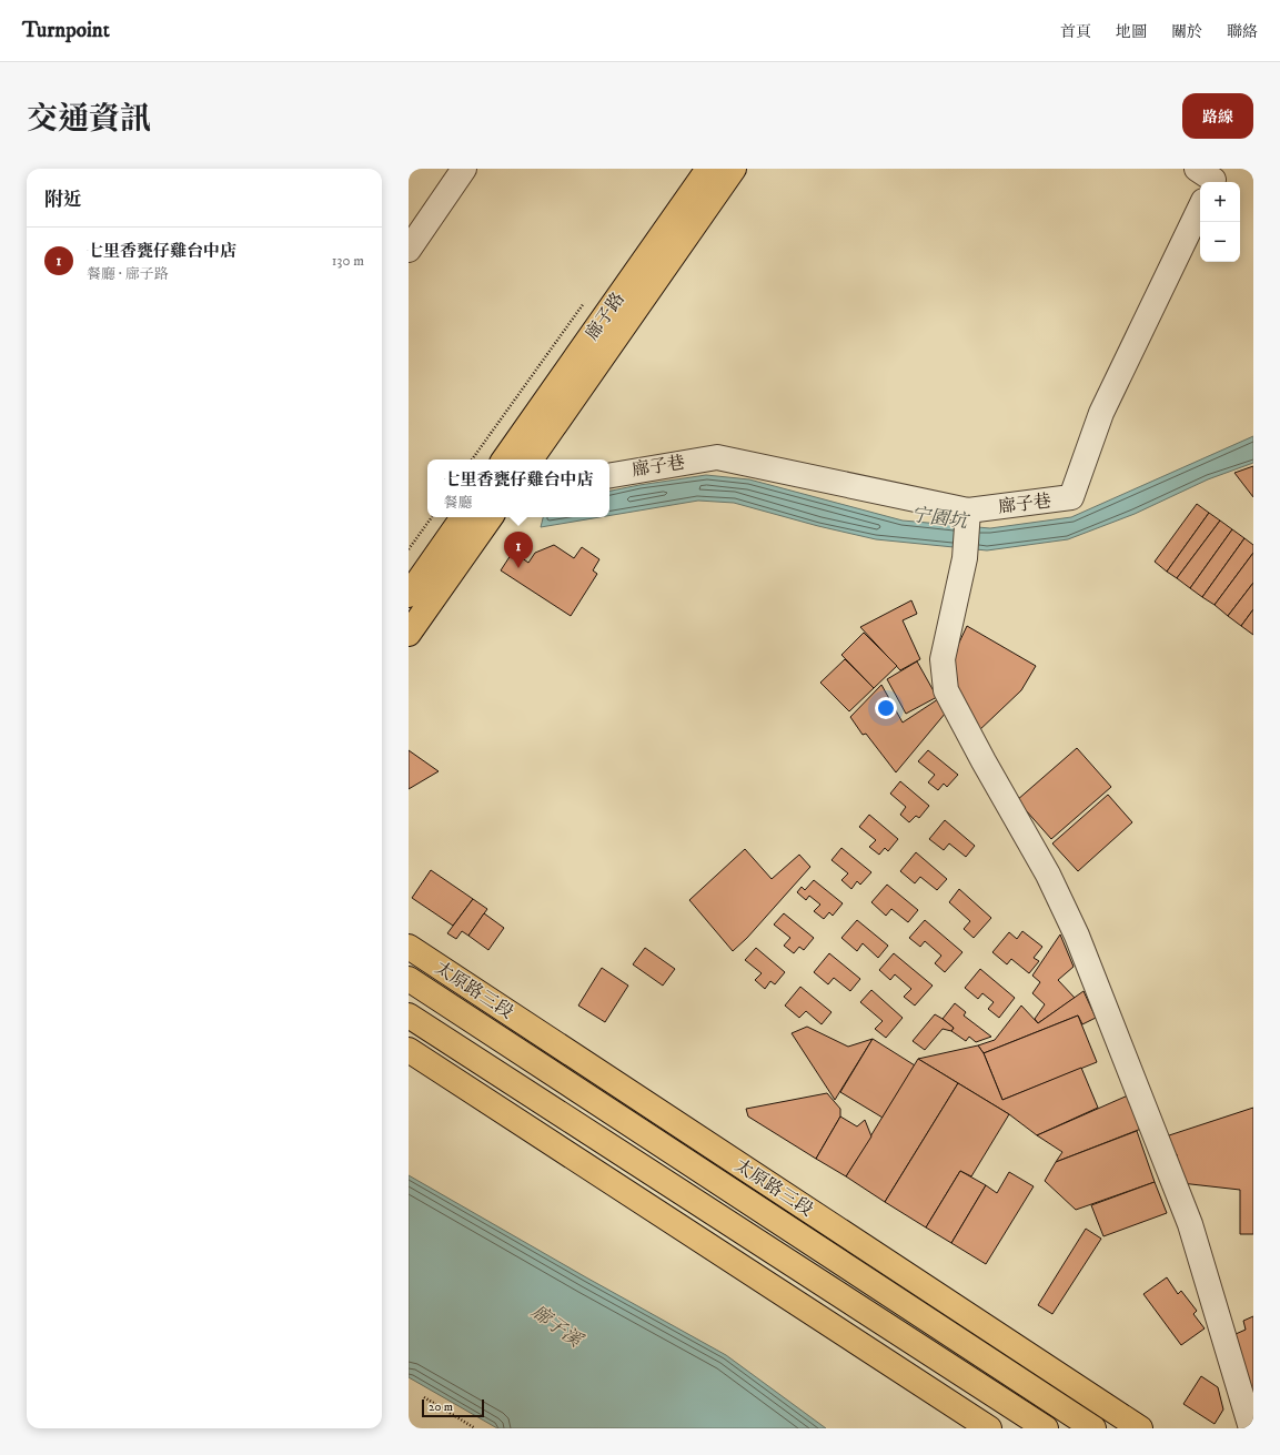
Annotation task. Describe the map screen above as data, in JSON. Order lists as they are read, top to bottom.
{
  "streets": {
    "main road": ["廍子路", "太原路三段"],
    "street": ["廍子巷"]
  },
  "water": ["宁園坑", "廍子溪"],
  "scale_bar": "20 m",
  "page": {
    "header": "Turnpoint",
    "nav": [
      "首頁",
      "地圖",
      "關於",
      "聯絡"
    ],
    "title": "交通資訊",
    "buttons": "路線",
    "heading": "附近",
    "map_buttons": ["+", "−"],
    "list": [
      {
        "mark": "1",
        "name": "七里香甕仔雞台中店",
        "note": "餐廳 · 廍子路",
        "value": "130 m"
      }
    ],
    "popup": ["七里香甕仔雞台中店", "餐廳"],
    "pins": "1",
    "scale": "20 m"
  }
}
